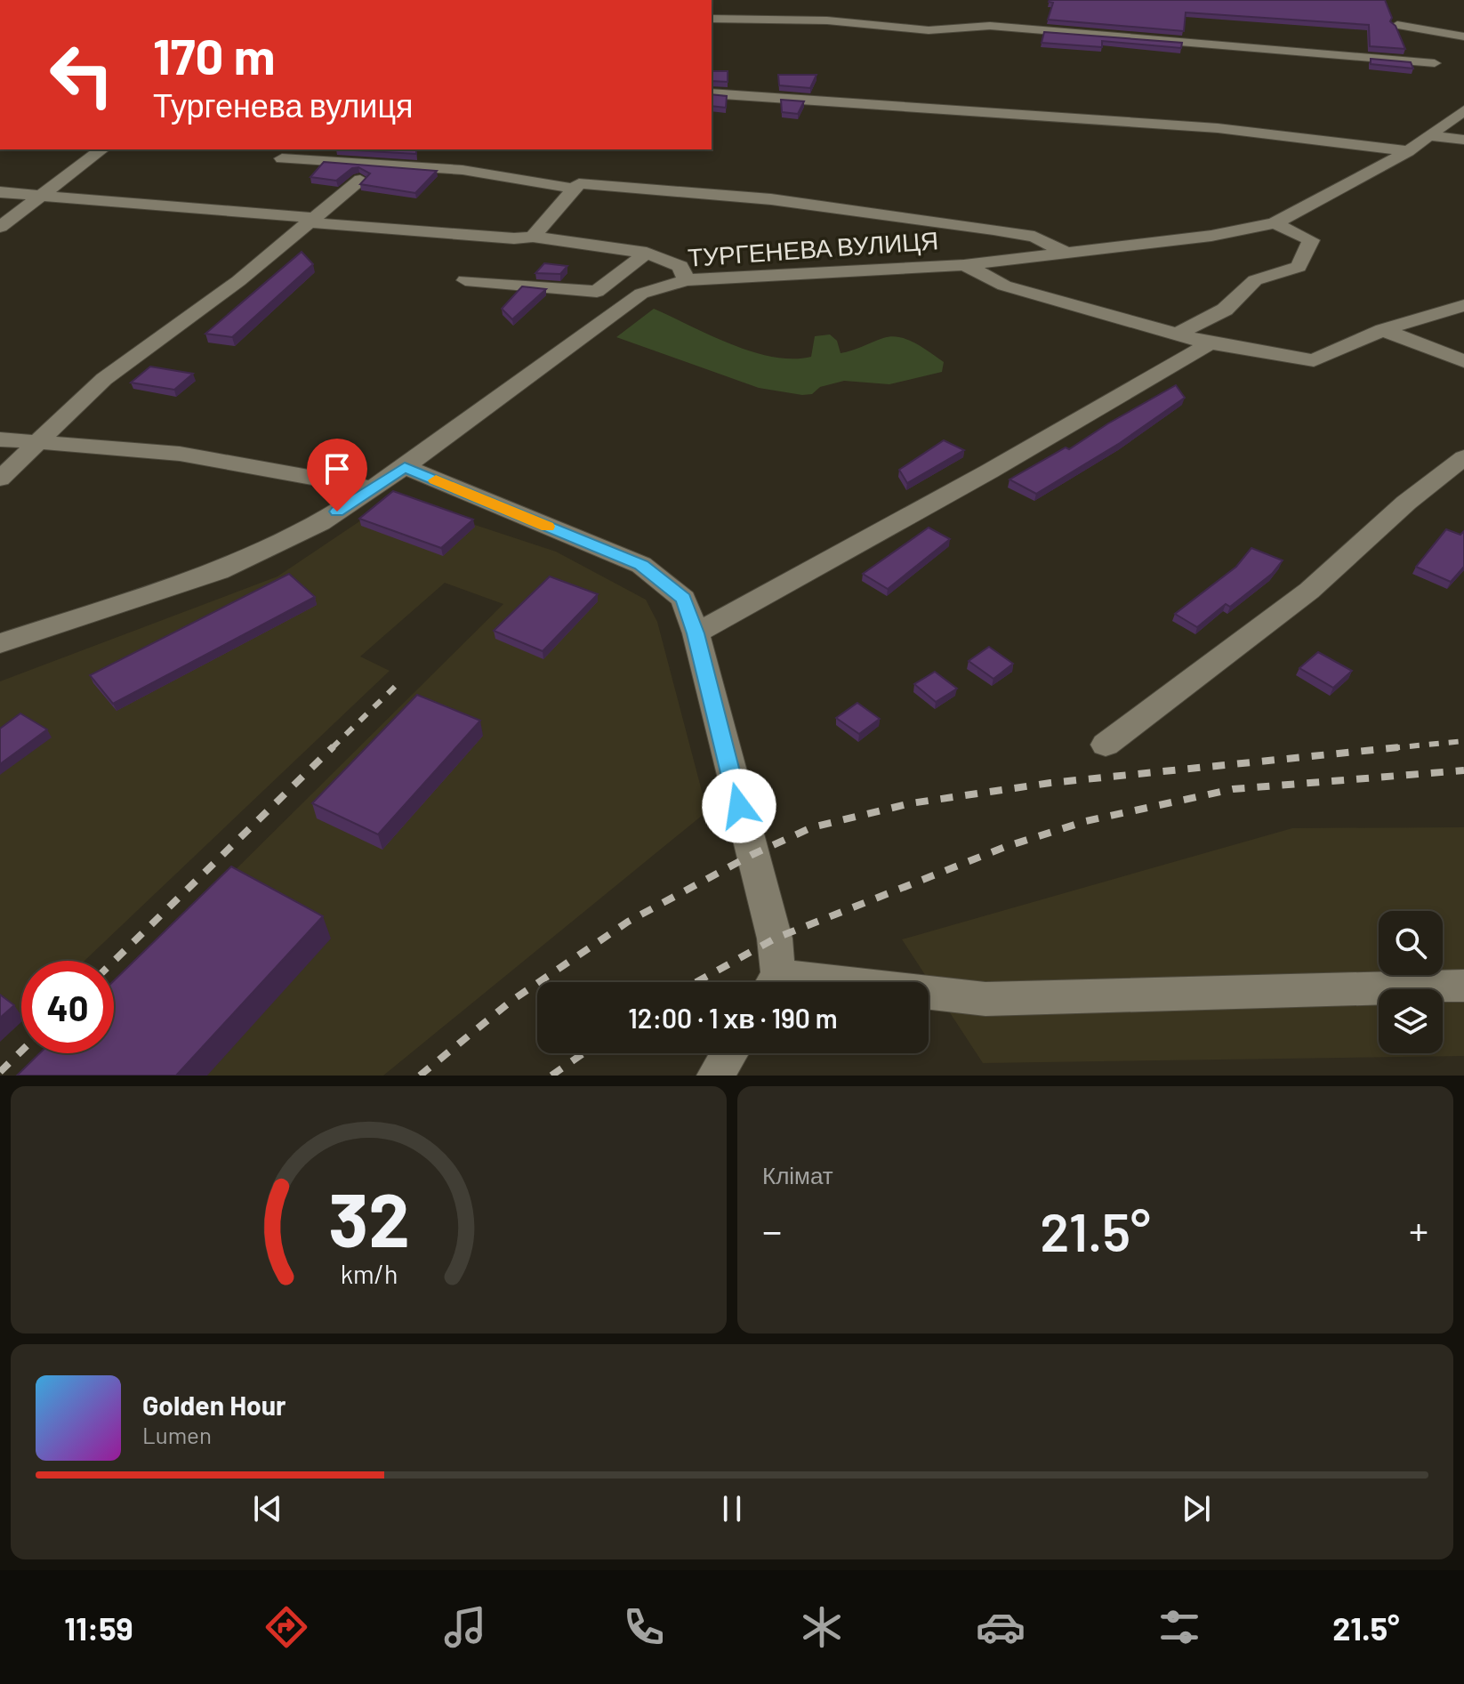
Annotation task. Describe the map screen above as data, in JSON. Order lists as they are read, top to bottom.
{
  "streets": {
    "street": ["ТУРГЕНЕВА ВУЛИЦЯ"]
  },
  "page": {
    "turn": ["170 m", "Тургенева вулиця"],
    "limit": "40",
    "trip": "12:00 · 1 хв · 190 m",
    "tile": "Клімат",
    "heat": ["−", "21.5°", "+"],
    "song": ["Golden Hour", "Lumen"],
    "tabs": ["11:59", "21.5°"],
    "gauge": ["32", "km/h"]
  }
}
